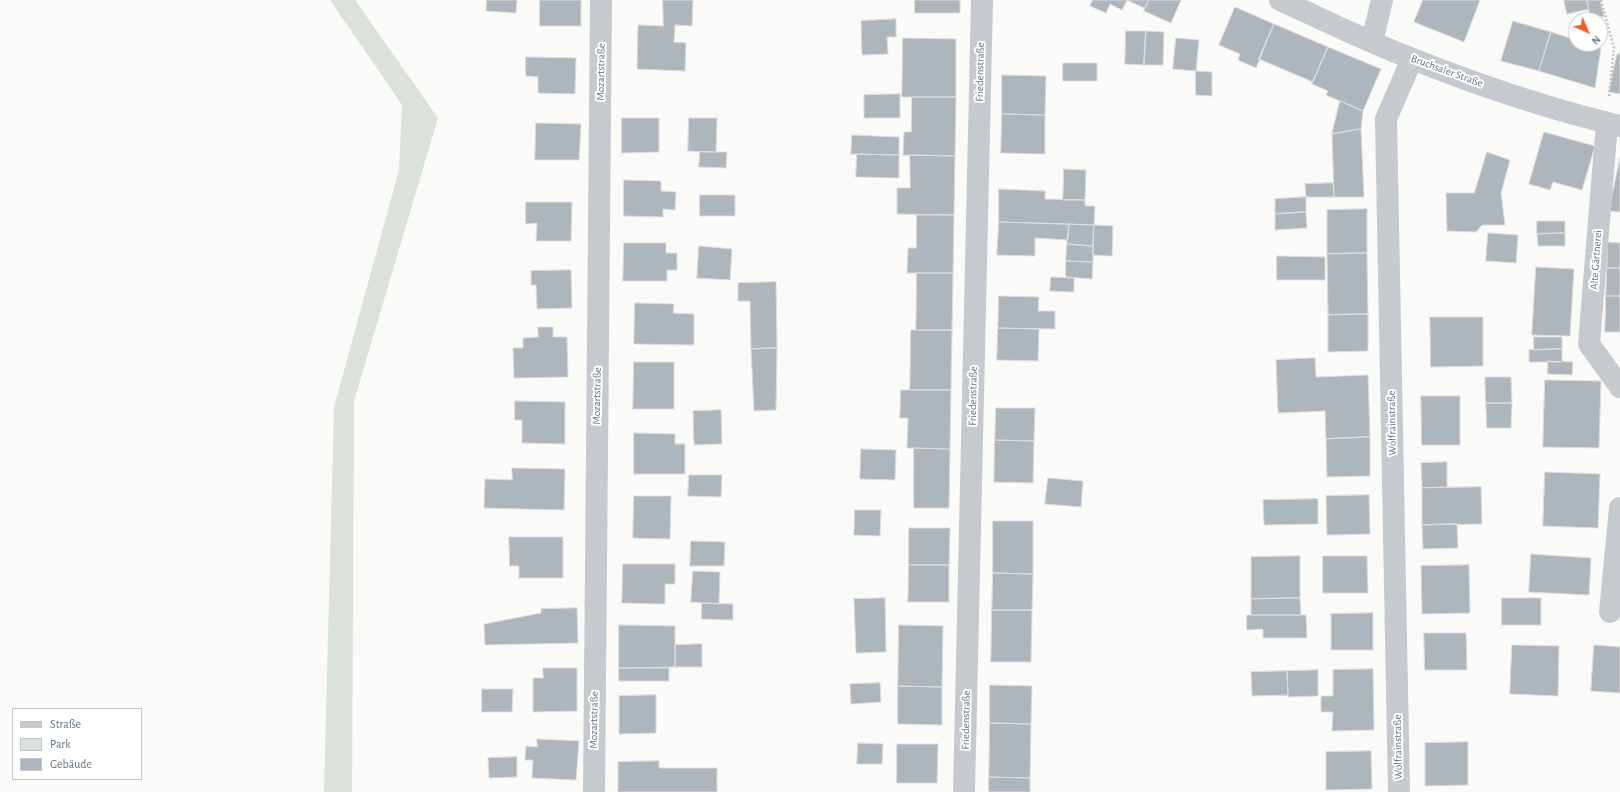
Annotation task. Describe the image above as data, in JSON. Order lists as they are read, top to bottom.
{
  "streets": {
    "street": [
      "Bruchsaler Straße",
      "Mozartstraße",
      "Friedenstraße",
      "Alte Gärtnerei",
      "Wolfrainstraße"
    ]
  },
  "crossings": [
    ["Bruchsaler Straße", "Alte Gärtnerei"],
    ["Bruchsaler Straße", "Wolfrainstraße"]
  ],
  "legend": ["Straße", "Park", "Gebäude"],
  "north": "bottom right"
}
